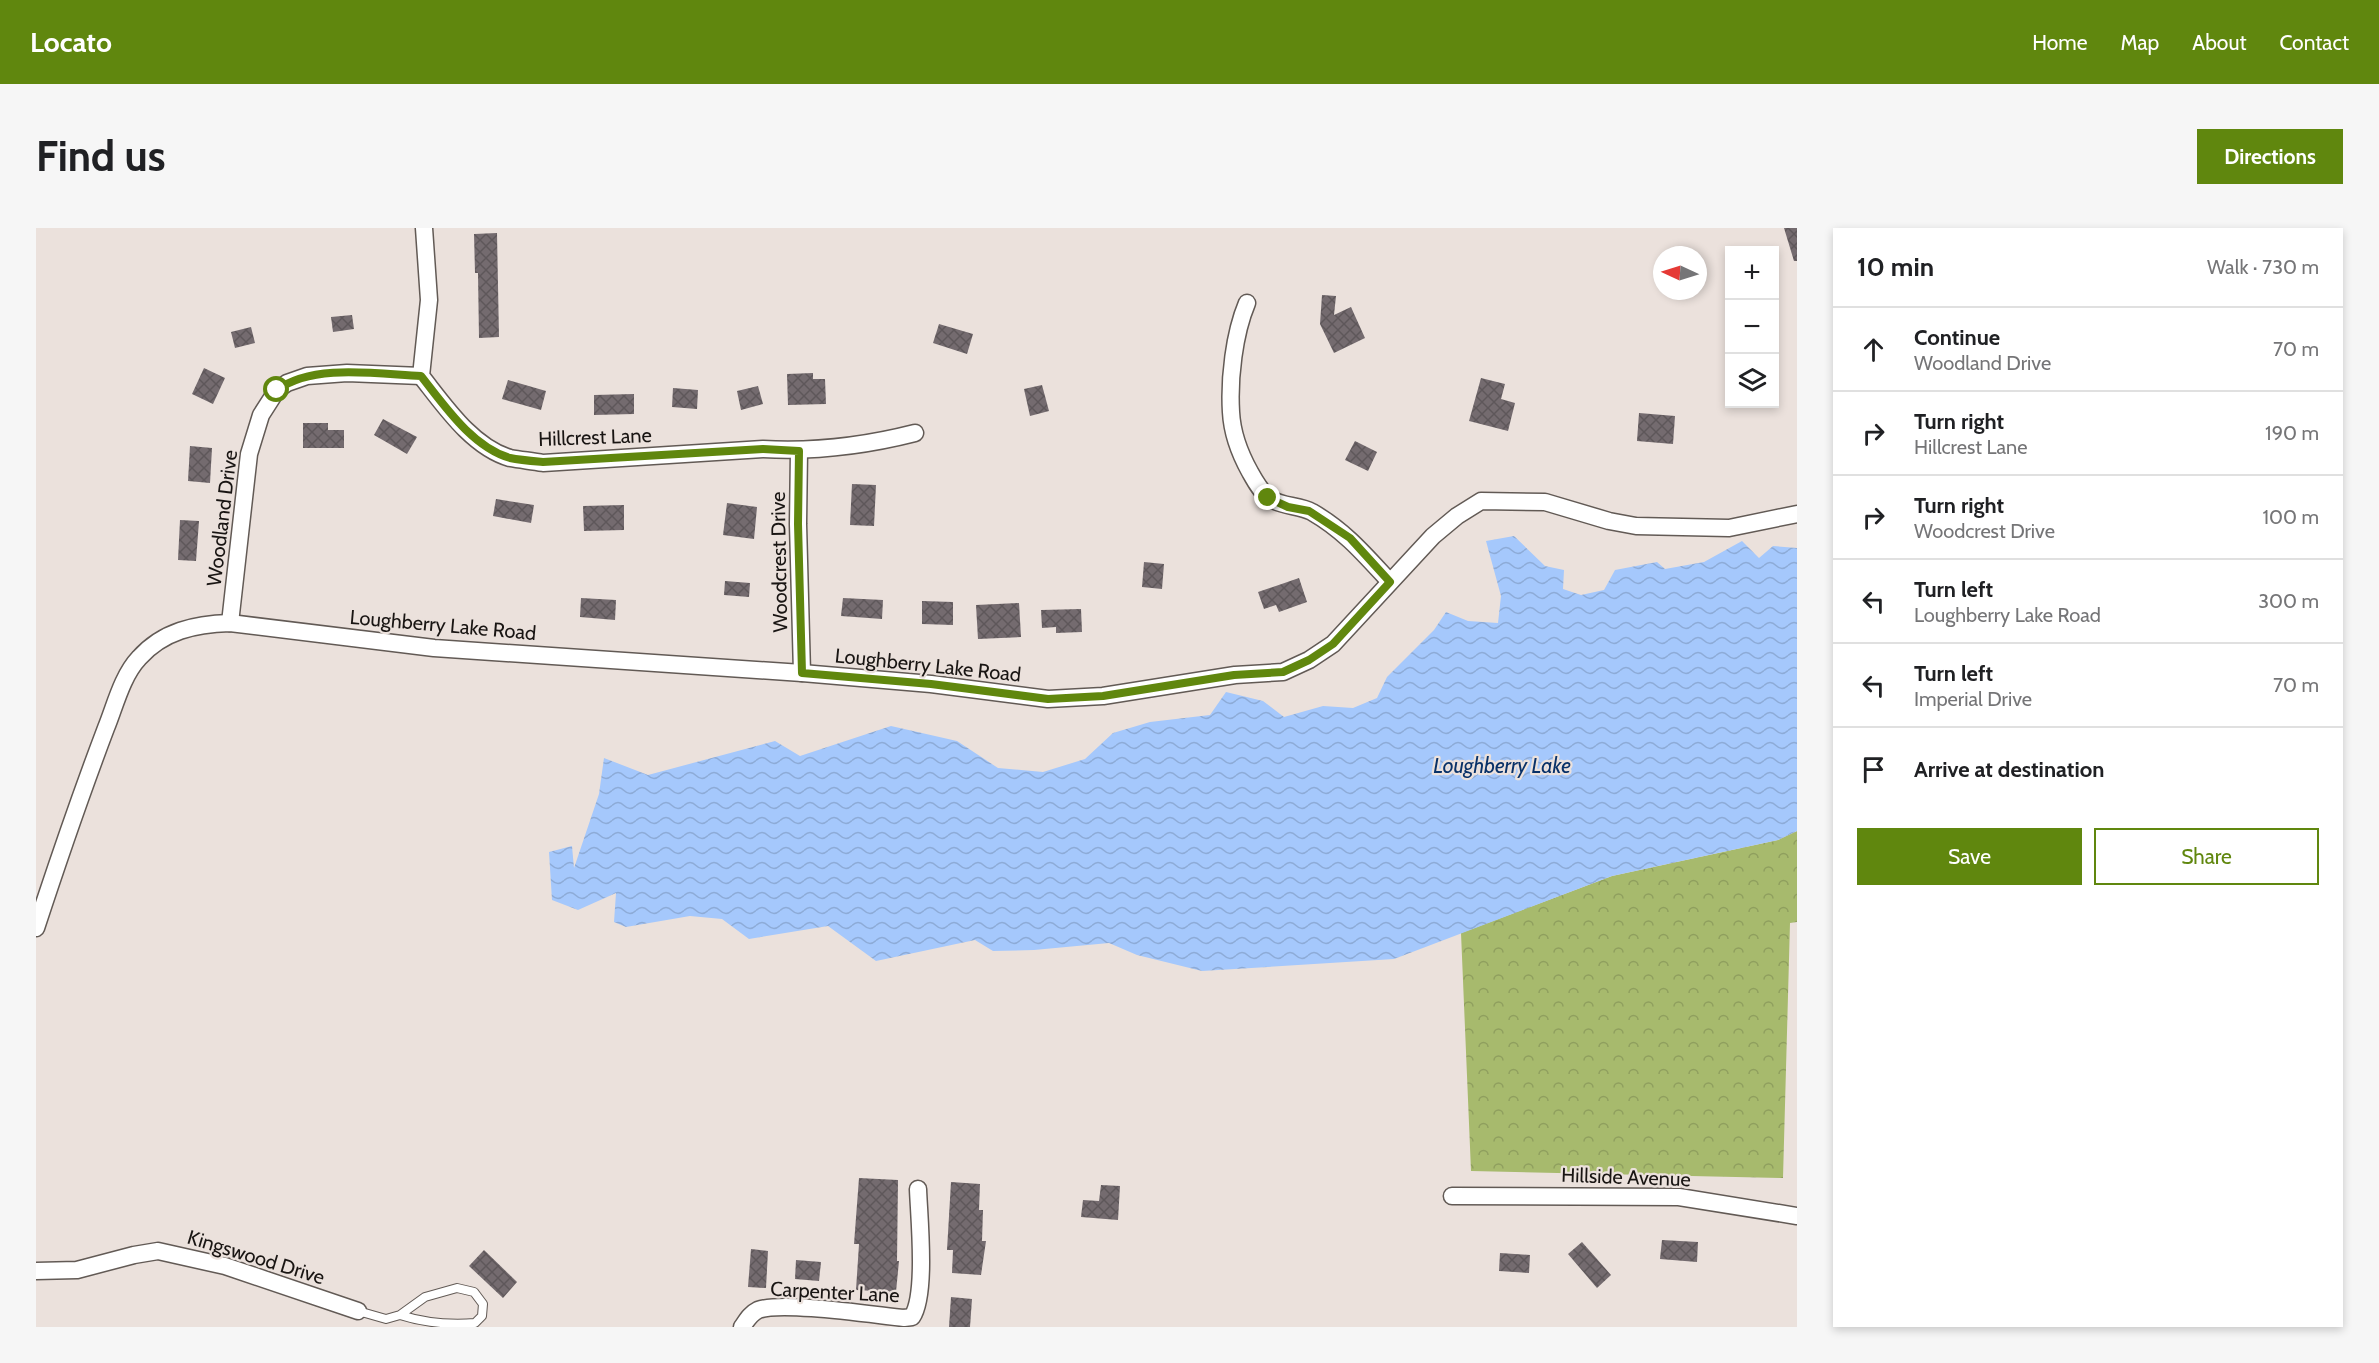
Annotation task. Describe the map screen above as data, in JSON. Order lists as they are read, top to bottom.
{
  "streets": {
    "street": [
      "Hillcrest Lane",
      "Woodland Drive",
      "Woodcrest Drive",
      "Loughberry Lake Road",
      "Hillside Avenue",
      "Kingswood Drive",
      "Carpenter Lane"
    ]
  },
  "crossings": [
    ["Hillcrest Lane", "Woodland Drive"],
    ["Hillcrest Lane", "Woodcrest Drive"],
    ["Woodland Drive", "Loughberry Lake Road"],
    ["Woodcrest Drive", "Loughberry Lake Road"]
  ],
  "water": ["Loughberry Lake"],
  "north": "left",
  "page": {
    "header": "Locato",
    "nav": [
      "Home",
      "Map",
      "About",
      "Contact"
    ],
    "buttons": [
      "Directions",
      ["Save", "Share"]
    ],
    "title": "Find us",
    "heading": ["10 min", "Walk · 730 m"],
    "map_buttons": ["+", "−"],
    "list": [
      ["Continue", "Woodland Drive", "70 m"],
      ["Turn right", "Hillcrest Lane", "190 m"],
      ["Turn right", "Woodcrest Drive", "100 m"],
      ["Turn left", "Loughberry Lake Road", "300 m"],
      ["Turn left", "Imperial Drive", "70 m"],
      "Arrive at destination"
    ]
  }
}
